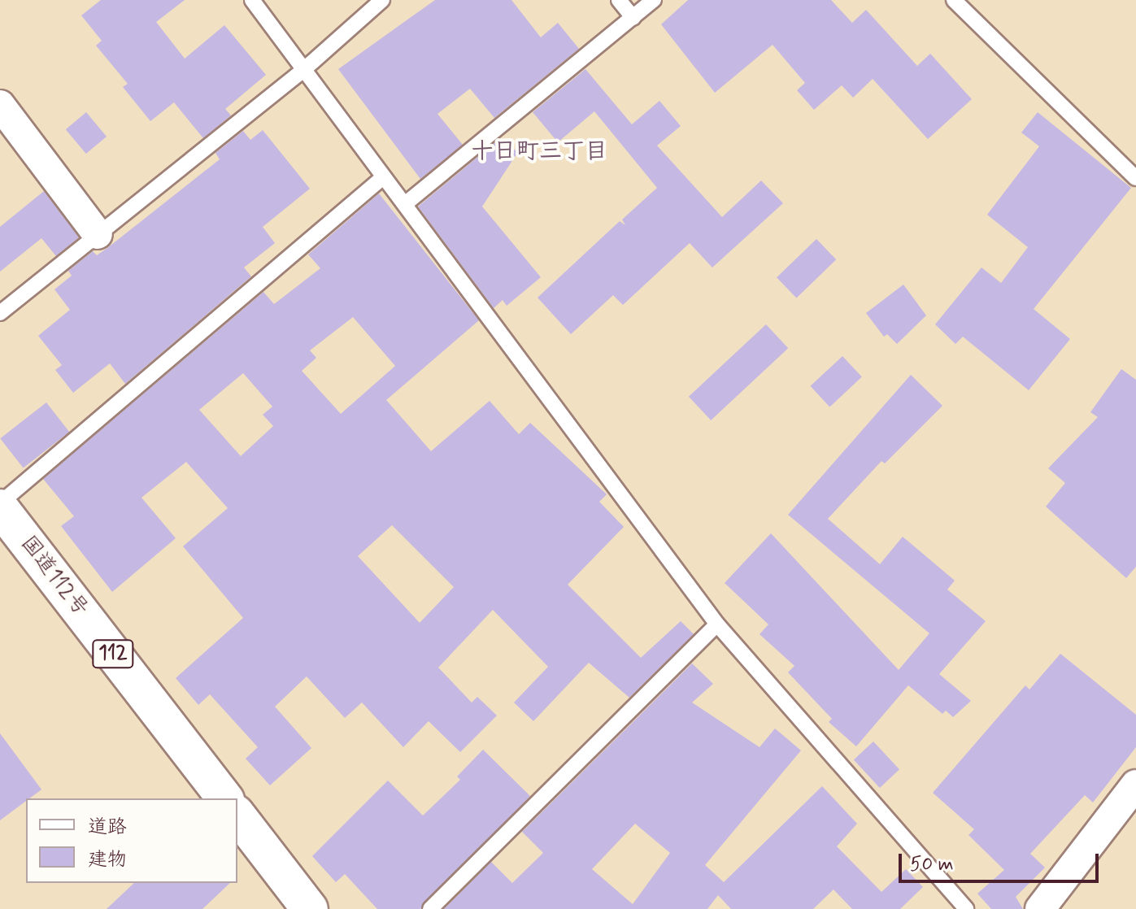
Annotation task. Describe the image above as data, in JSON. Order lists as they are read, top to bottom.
{
  "streets": {
    "highway": ["国道112号", "112"]
  },
  "districts": ["十日町三丁目"],
  "legend": ["道路", "建物"],
  "scale_bar": "50 m"
}
